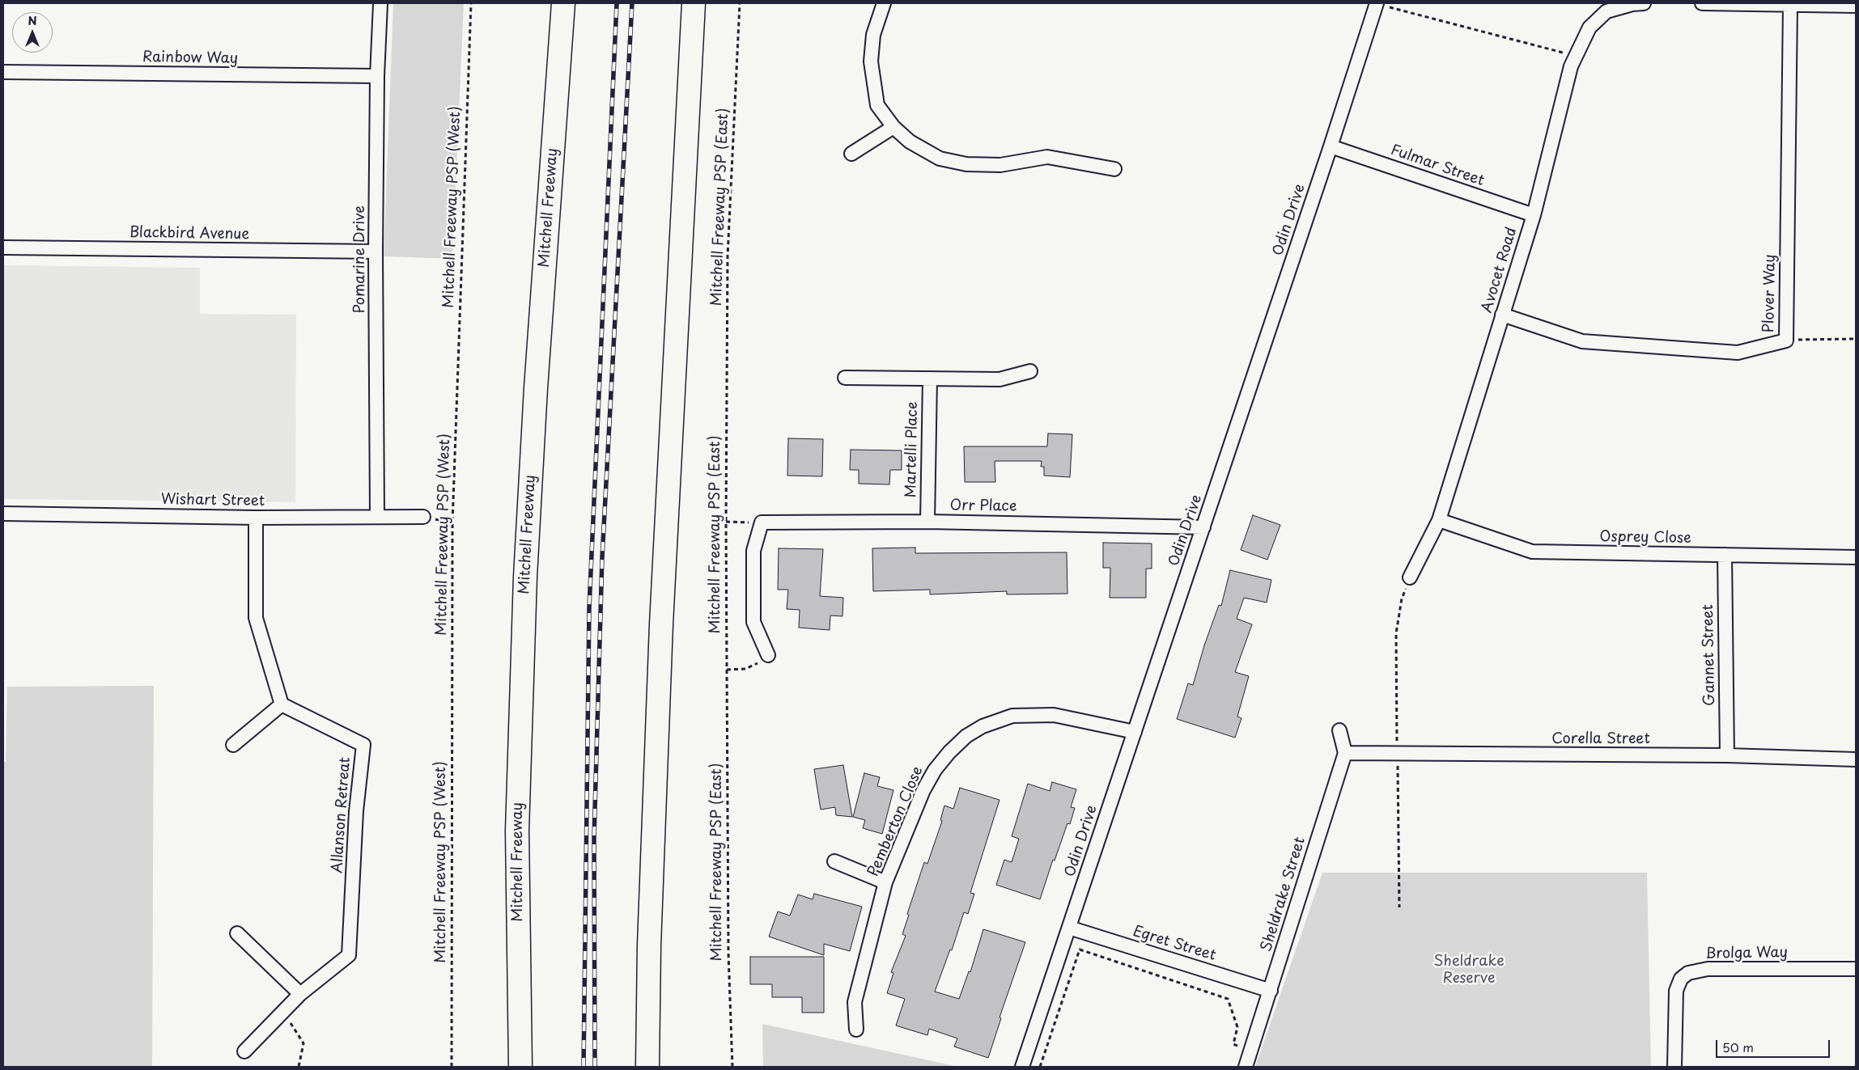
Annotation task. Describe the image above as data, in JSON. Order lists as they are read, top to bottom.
{
  "streets": {
    "highway": ["Mitchell Freeway"],
    "street": [
      "Rainbow Way",
      "Fulmar Street",
      "Odin Drive",
      "Blackbird Avenue",
      "Pomarine Drive",
      "Avocet Road",
      "Plover Way",
      "Martelli Place",
      "Wishart Street",
      "Orr Place",
      "Osprey Close",
      "Gannet Street",
      "Corella Street",
      "Allanson Retreat",
      "Pemberton Close",
      "Sheldrake Street",
      "Egret Street",
      "Brolga Way"
    ],
    "path": ["Mitchell Freeway PSP (West)", "Mitchell Freeway PSP (East)"]
  },
  "crossings": [
    ["Rainbow Way", "Pomarine Drive"],
    ["Fulmar Street", "Odin Drive"],
    ["Fulmar Street", "Avocet Road"],
    ["Odin Drive", "Orr Place"],
    ["Odin Drive", "Pemberton Close"],
    ["Odin Drive", "Egret Street"],
    ["Blackbird Avenue", "Pomarine Drive"],
    ["Pomarine Drive", "Wishart Street"],
    ["Avocet Road", "Plover Way"],
    ["Avocet Road", "Osprey Close"],
    ["Martelli Place", "Orr Place"],
    ["Osprey Close", "Gannet Street"],
    ["Gannet Street", "Corella Street"],
    ["Corella Street", "Sheldrake Street"],
    ["Sheldrake Street", "Egret Street"]
  ],
  "parks": ["Sheldrake Reserve"],
  "scale_bar": "50 m",
  "north": "top"
}
